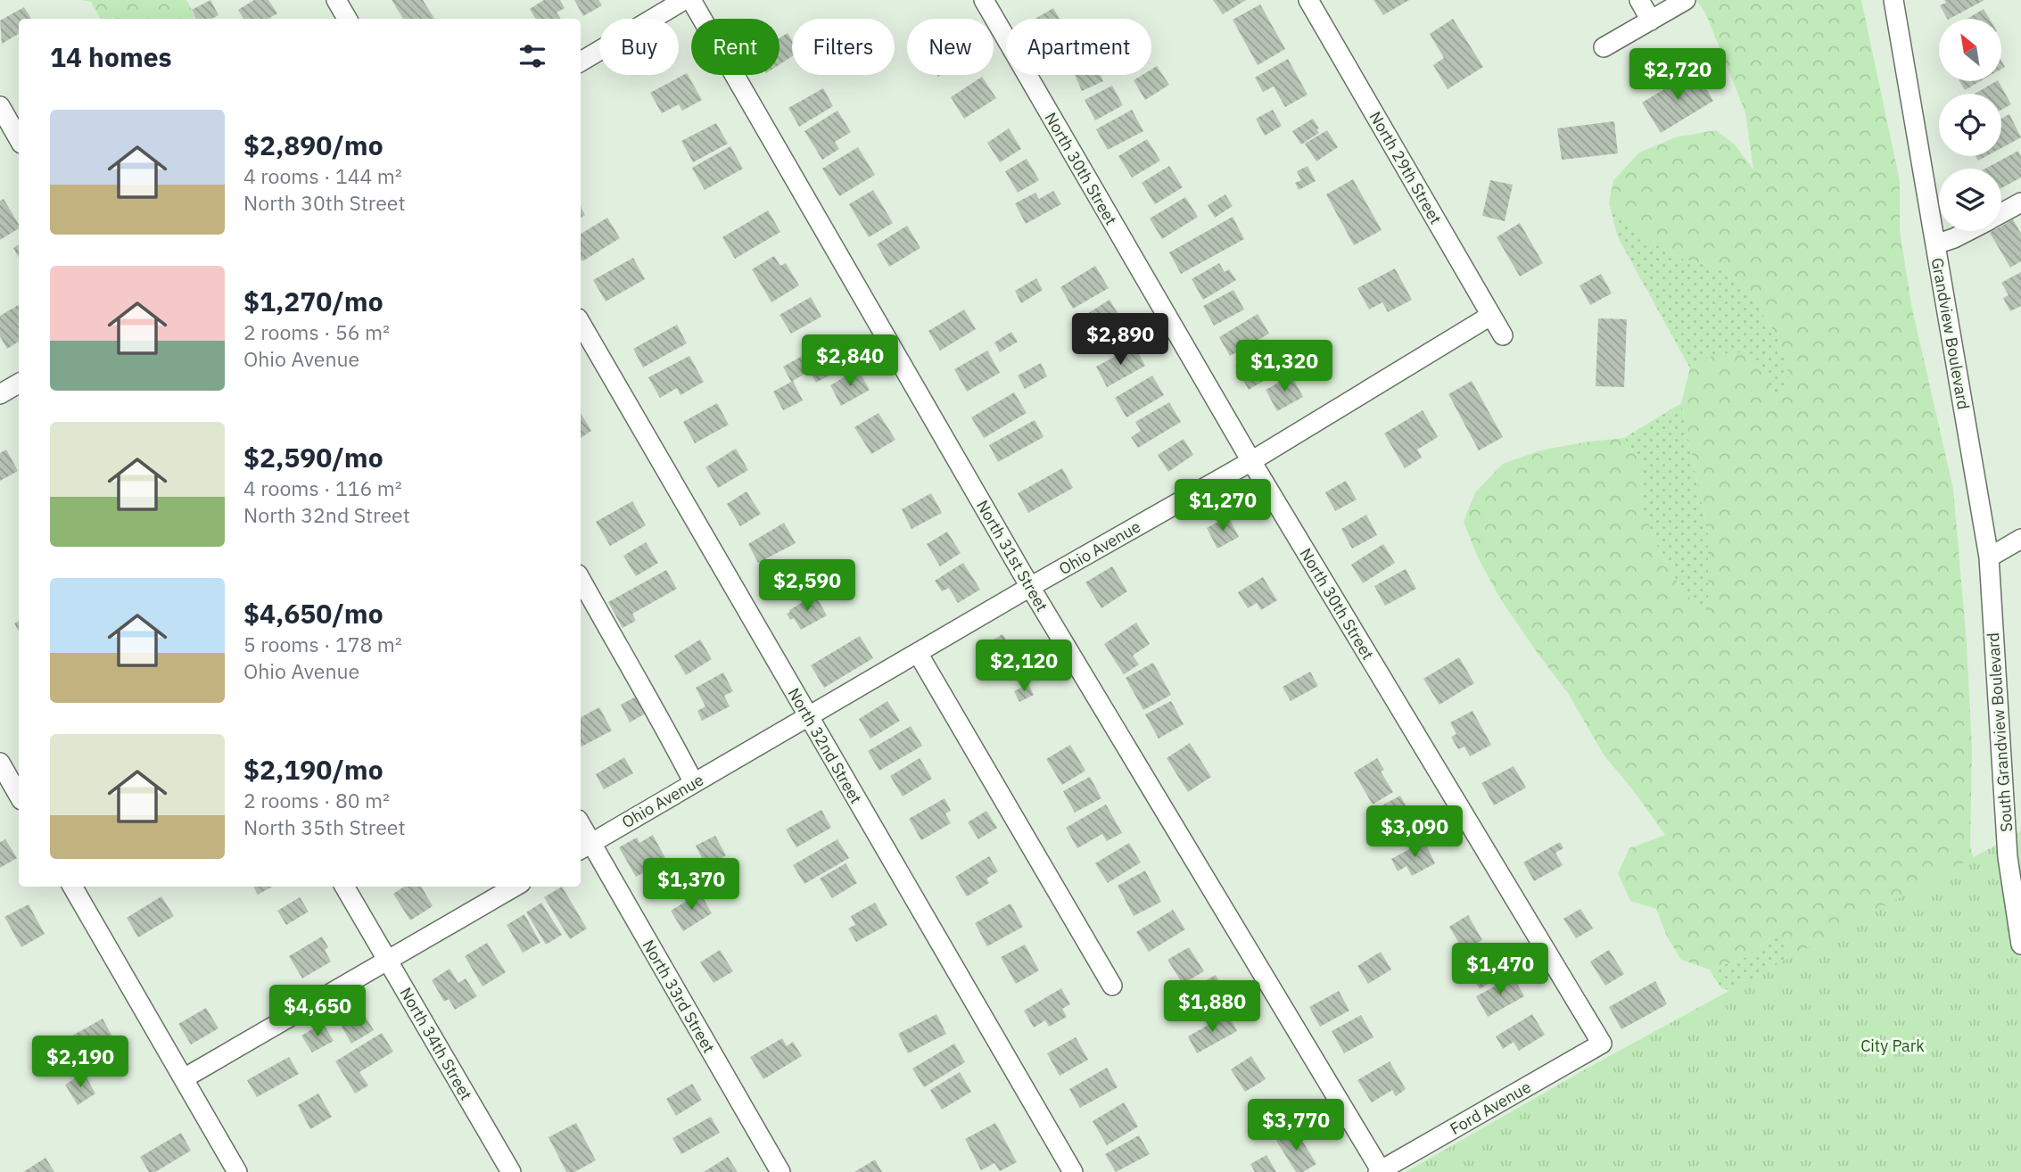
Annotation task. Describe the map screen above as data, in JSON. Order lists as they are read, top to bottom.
{
  "streets": {
    "street": [
      "North 29th Street",
      "North 30th Street",
      "Grandview Boulevard",
      "Ohio Avenue",
      "North 31st Street",
      "South Grandview Boulevard",
      "North 32nd Street",
      "North 33rd Street",
      "North 34th Street",
      "Ford Avenue"
    ]
  },
  "crossings": [
    ["North 29th Street", "Ohio Avenue"],
    ["North 30th Street", "Ohio Avenue"],
    ["North 30th Street", "Ford Avenue"],
    ["Grandview Boulevard", "South Grandview Boulevard"],
    ["Ohio Avenue", "North 31st Street"],
    ["Ohio Avenue", "North 32nd Street"],
    ["Ohio Avenue", "North 33rd Street"],
    ["North 31st Street", "Ford Avenue"]
  ],
  "parks": ["City Park"],
  "north": "top left",
  "page": {
    "chip": [
      "Buy",
      "Rent",
      "Filters",
      "New",
      "Apartment"
    ],
    "heading": "14 homes",
    "price": [
      "$2,720",
      "$2,890",
      "$2,840",
      "$1,320",
      "$1,270",
      "$2,590",
      "$2,120",
      "$3,090",
      "$1,370",
      "$1,470",
      "$1,880",
      "$4,650",
      "$2,190",
      "$3,770"
    ],
    "list": [
      {
        "name": "$2,890/mo",
        "note": "4 rooms · 144 m² · North 30th Street"
      },
      {
        "name": "$1,270/mo",
        "note": "2 rooms · 56 m² · Ohio Avenue"
      },
      {
        "name": "$2,590/mo",
        "note": "4 rooms · 116 m² · North 32nd Street"
      },
      {
        "name": "$4,650/mo",
        "note": "5 rooms · 178 m² · Ohio Avenue"
      },
      {
        "name": "$2,190/mo",
        "note": "2 rooms · 80 m² · North 35th Street"
      }
    ]
  }
}
